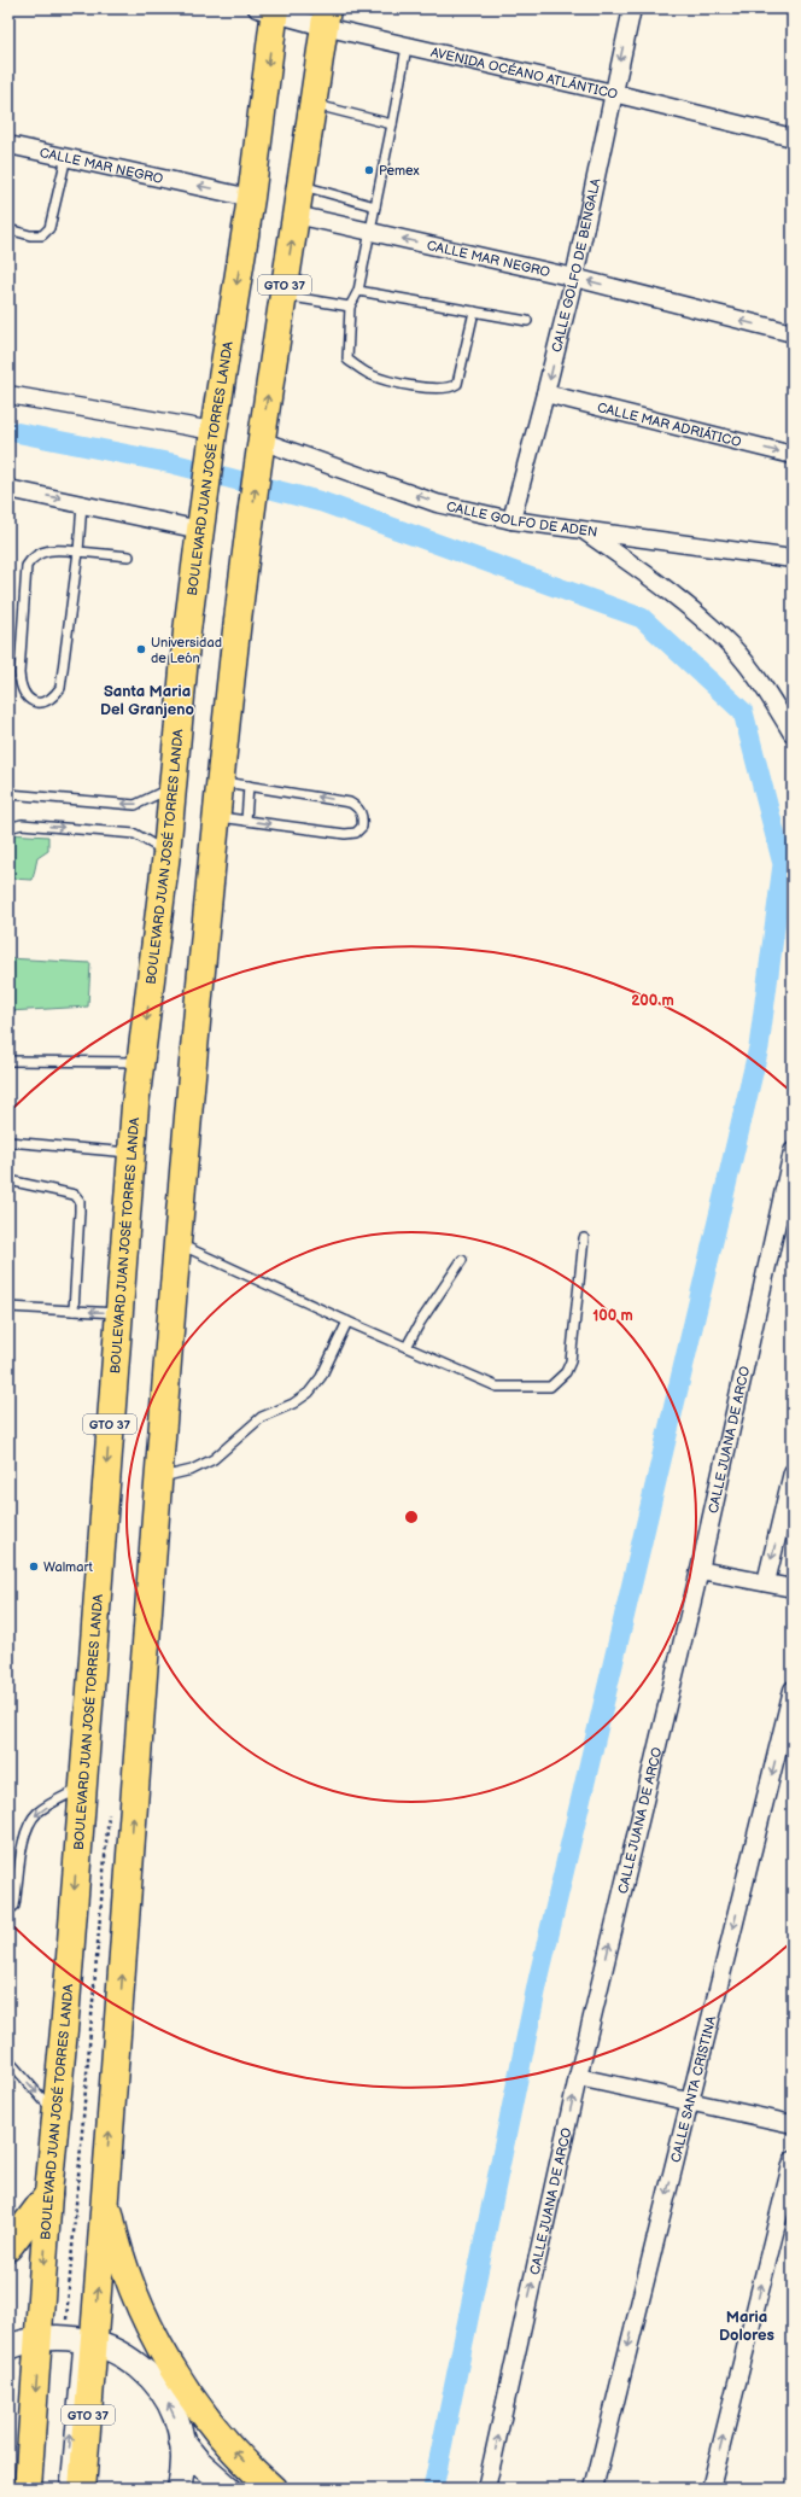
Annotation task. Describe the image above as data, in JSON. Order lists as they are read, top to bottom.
{
  "streets": {
    "main road": ["GTO 37", "BOULEVARD JUAN JOSÉ TORRES LANDA"],
    "street": [
      "AVENIDA OCÉANO ATLÁNTICO",
      "CALLE MAR NEGRO",
      "CALLE GOLFO DE BENGALA",
      "CALLE MAR ADRIÁTICO",
      "CALLE GOLFO DE ADEN",
      "CALLE JUANA DE ARCO",
      "CALLE SANTA CRISTINA"
    ]
  },
  "crossings": [
    ["AVENIDA OCÉANO ATLÁNTICO", "CALLE GOLFO DE BENGALA"],
    ["AVENIDA OCÉANO ATLÁNTICO", "GTO 37"],
    ["AVENIDA OCÉANO ATLÁNTICO", "BOULEVARD JUAN JOSÉ TORRES LANDA"],
    ["CALLE MAR NEGRO", "CALLE GOLFO DE BENGALA"],
    ["CALLE MAR NEGRO", "GTO 37"],
    ["CALLE MAR NEGRO", "BOULEVARD JUAN JOSÉ TORRES LANDA"],
    ["CALLE GOLFO DE BENGALA", "CALLE MAR ADRIÁTICO"],
    ["CALLE GOLFO DE BENGALA", "CALLE GOLFO DE ADEN"],
    ["GTO 37", "CALLE GOLFO DE ADEN"]
  ],
  "one_way": [
    "CALLE MAR NEGRO",
    "CALLE GOLFO DE BENGALA",
    "CALLE MAR ADRIÁTICO",
    "CALLE GOLFO DE ADEN",
    "CALLE JUANA DE ARCO"
  ],
  "districts": ["Santa Maria Del Granjeno", "Maria Dolores"],
  "places": ["Pemex", "Universidad de León", "Walmart"],
  "rings": ["200 m", "100 m"]
}
